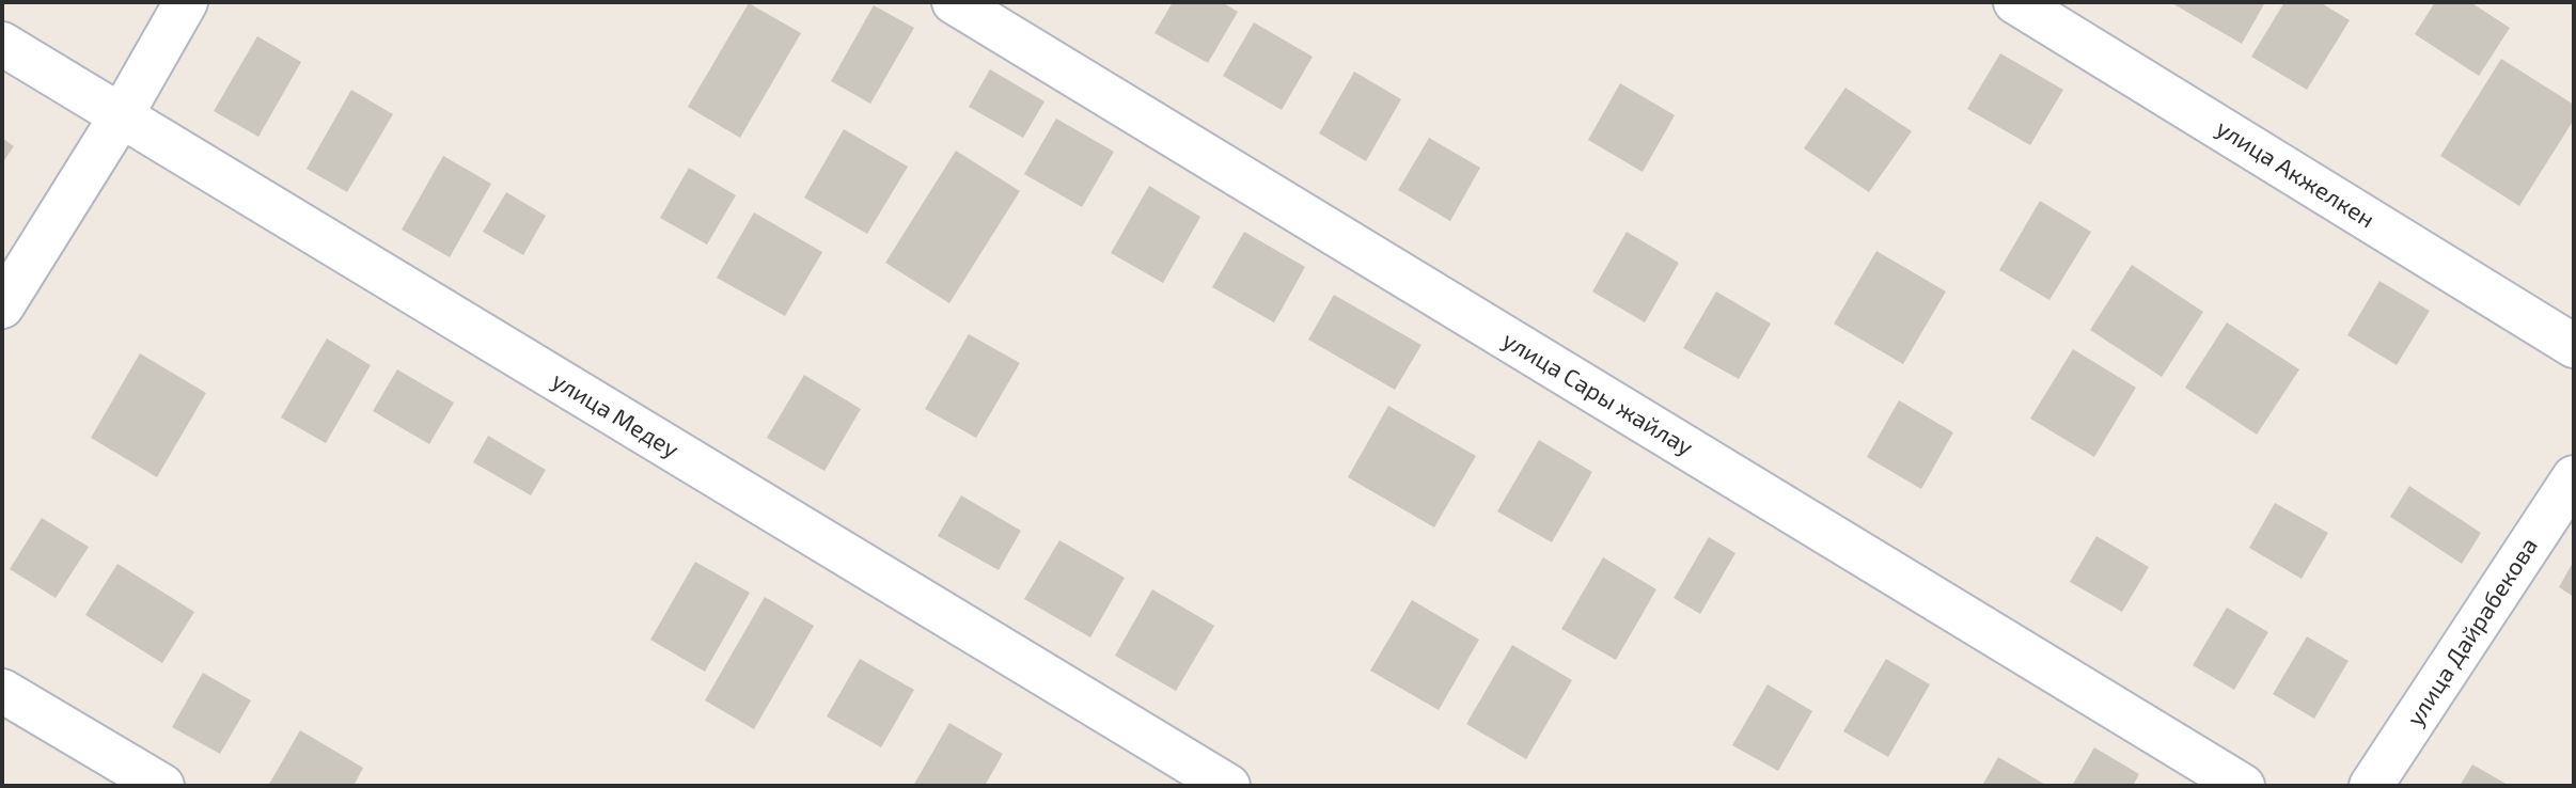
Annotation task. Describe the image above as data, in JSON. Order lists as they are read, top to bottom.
{
  "streets": {
    "street": [
      "улица Акжелкен",
      "улица Сары жайлау",
      "улица Медеу",
      "улица Дайрабекова"
    ]
  }
}
